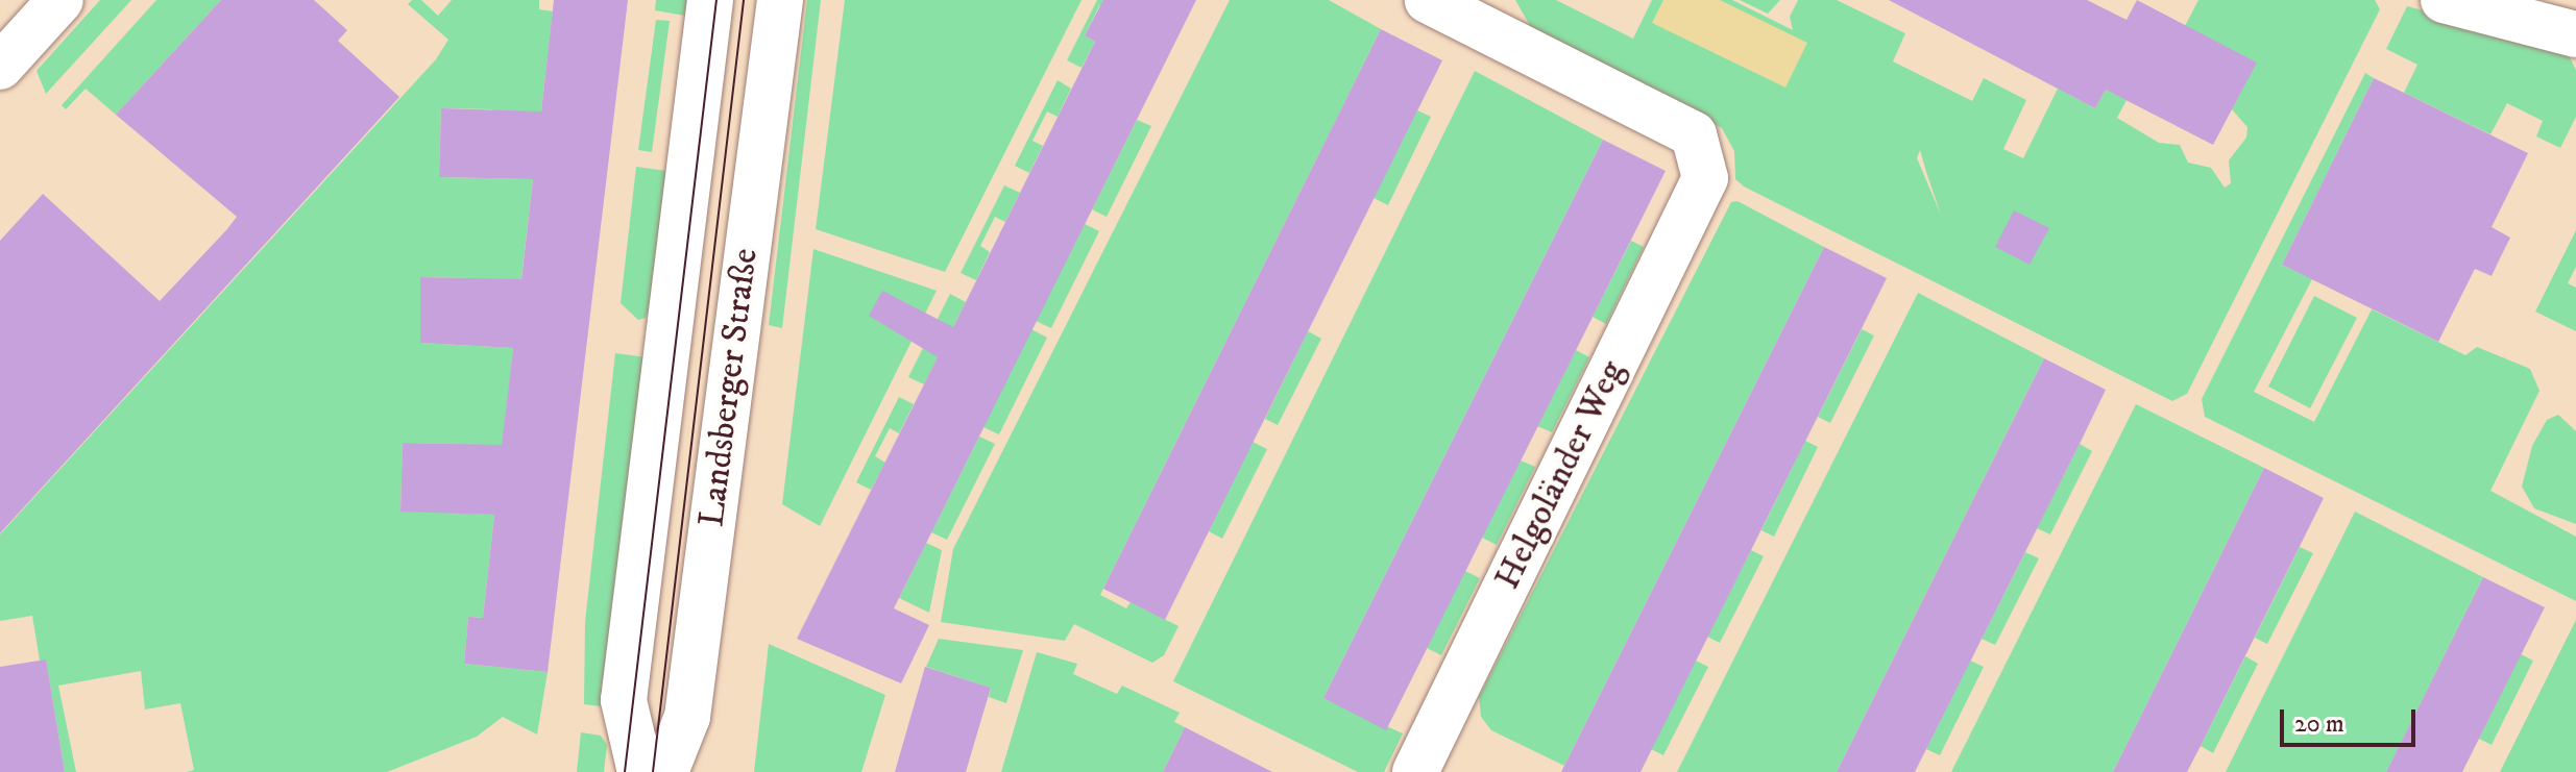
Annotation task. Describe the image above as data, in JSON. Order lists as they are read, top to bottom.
{
  "streets": {
    "street": ["Landsberger Straße", "Helgoländer Weg"]
  },
  "scale_bar": "20 m"
}
